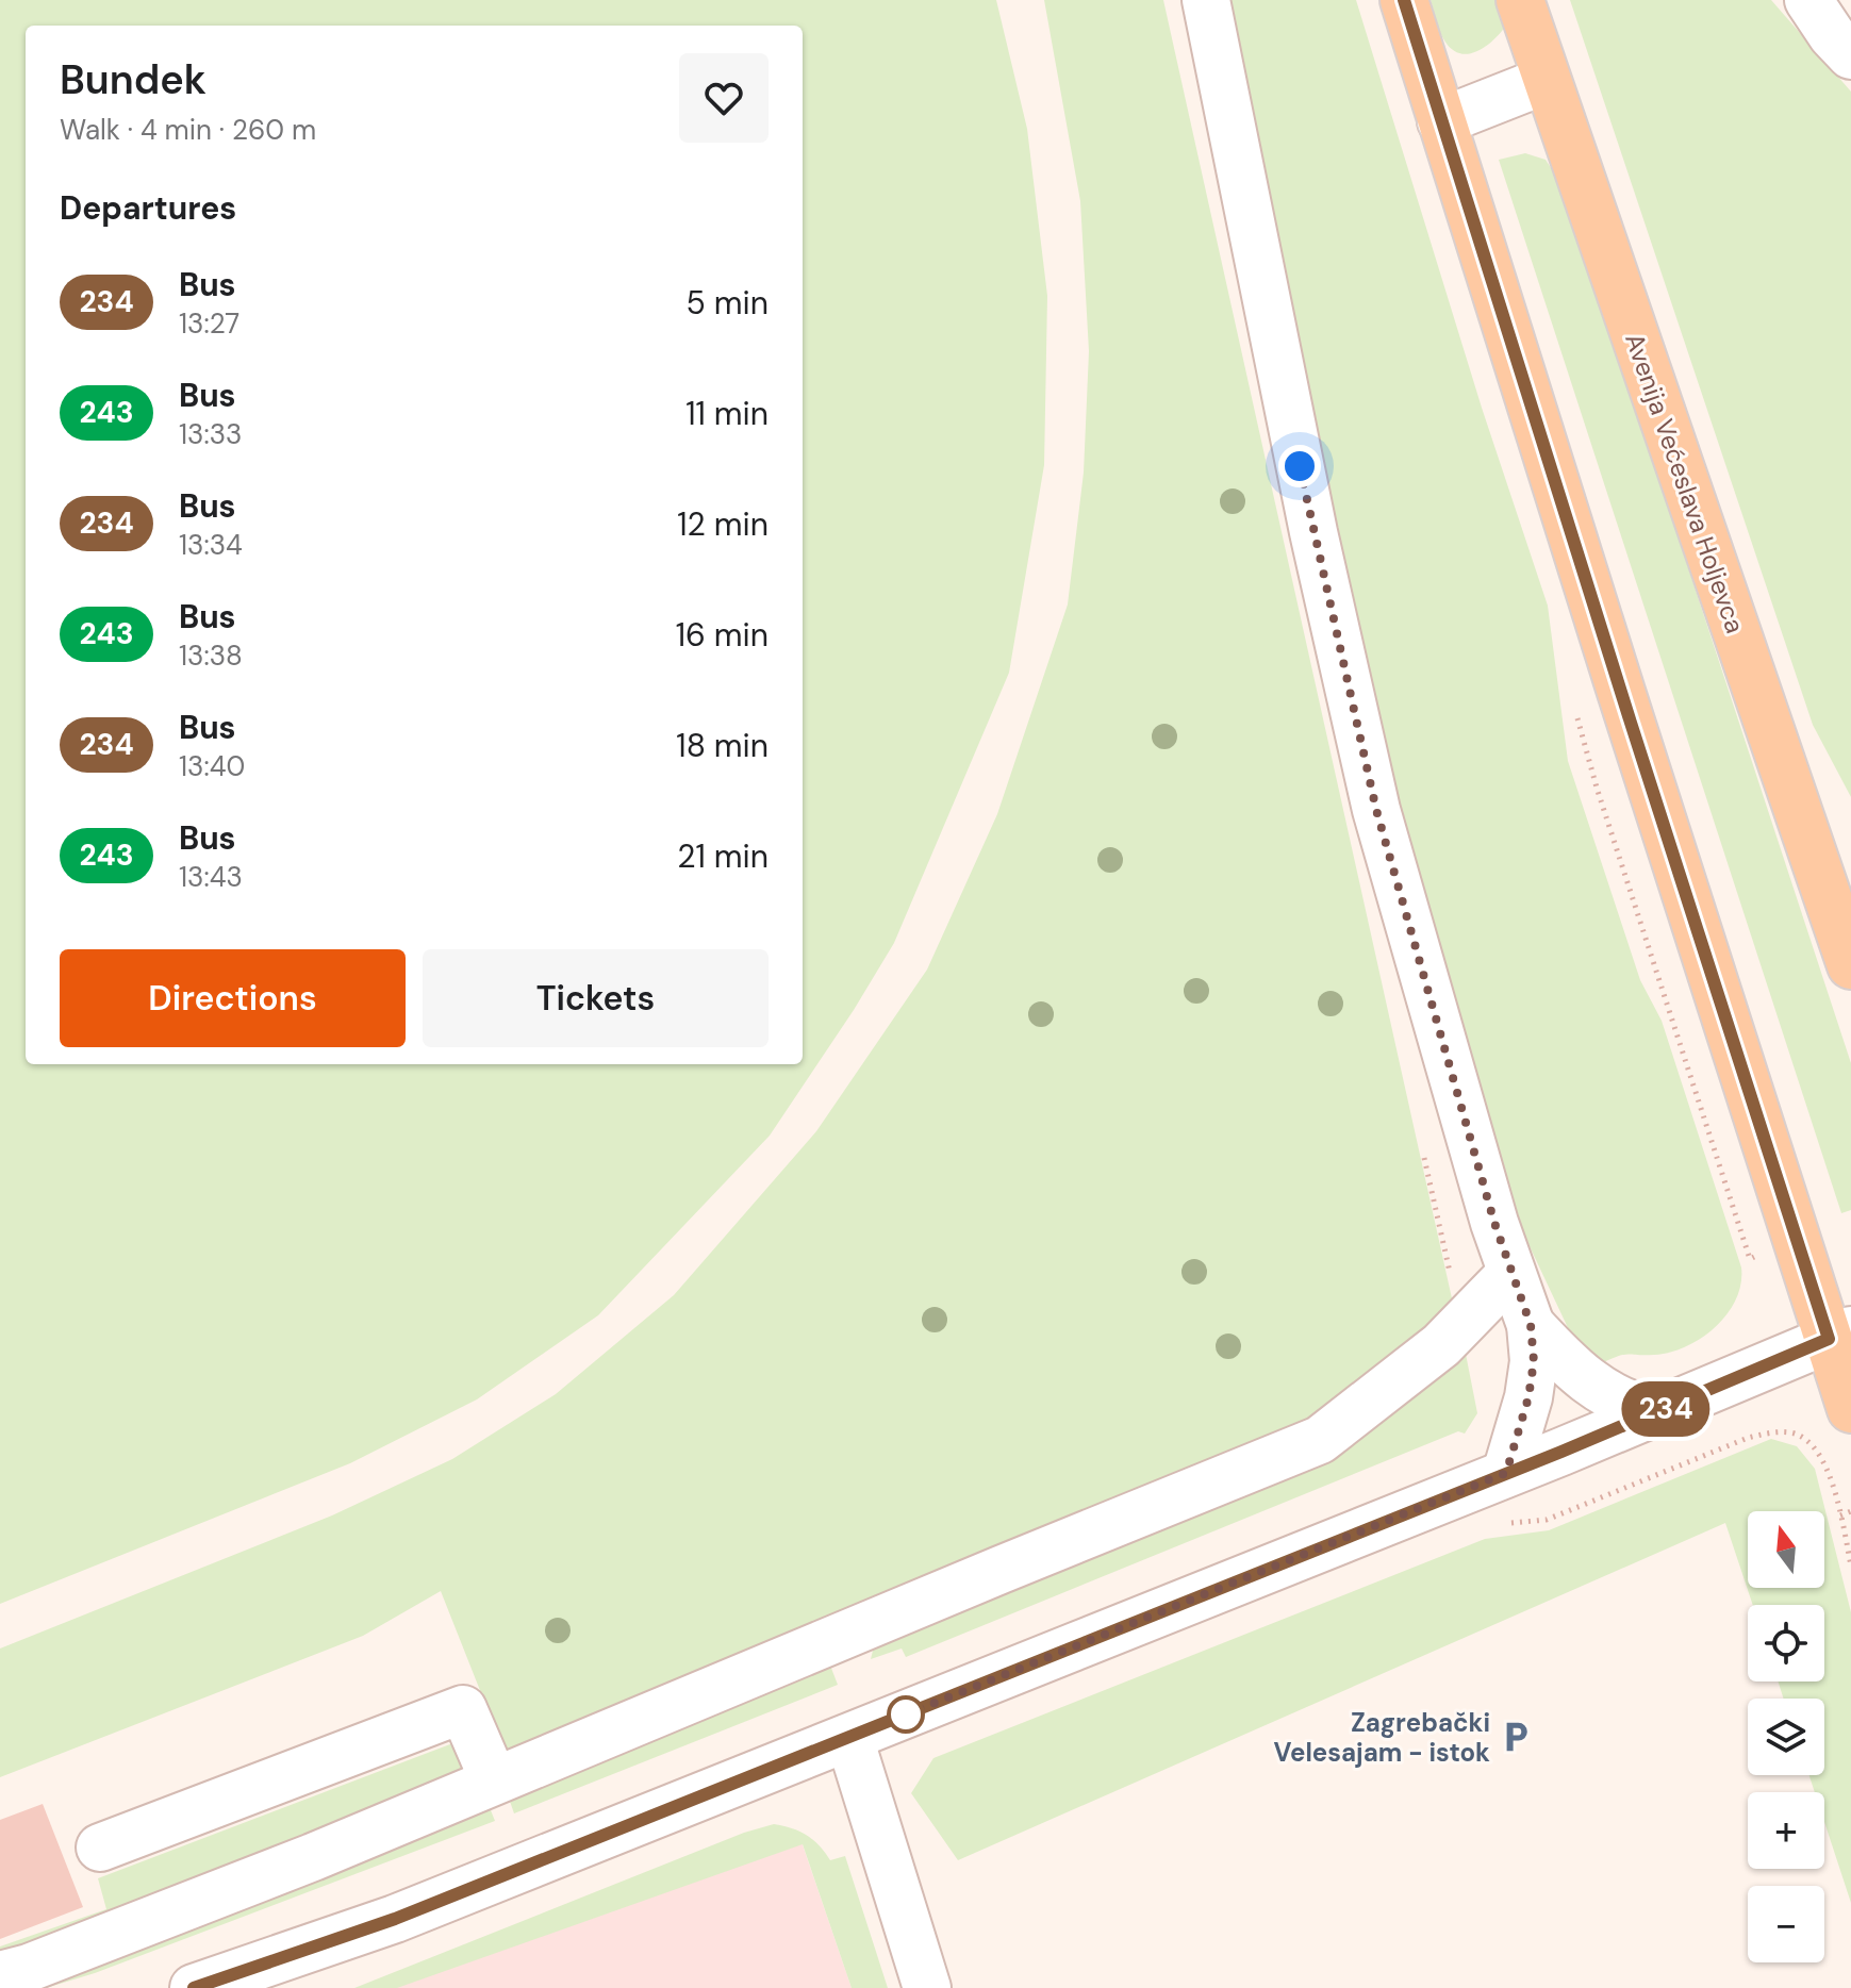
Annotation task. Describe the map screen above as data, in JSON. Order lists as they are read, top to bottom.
{
  "streets": {
    "main road": ["Avenija Većeslava Holjevca"]
  },
  "places": {
    "parking": ["Zagrebački Velesajam - istok"]
  },
  "lines": ["bus line 234"],
  "north": "top",
  "page": {
    "on_map": "234",
    "heading": [
      ["Bundek", "Walk · 4 min · 260 m"],
      "Departures"
    ],
    "list": [
      {
        "mark": "234",
        "name": "Bus",
        "note": "13:27",
        "value": "5 min"
      },
      {
        "mark": "243",
        "name": "Bus",
        "note": "13:33",
        "value": "11 min"
      },
      {
        "mark": "234",
        "name": "Bus",
        "note": "13:34",
        "value": "12 min"
      },
      {
        "mark": "243",
        "name": "Bus",
        "note": "13:38",
        "value": "16 min"
      },
      {
        "mark": "234",
        "name": "Bus",
        "note": "13:40",
        "value": "18 min"
      },
      {
        "mark": "243",
        "name": "Bus",
        "note": "13:43",
        "value": "21 min"
      }
    ],
    "buttons": ["Directions", "Tickets"],
    "map_buttons": ["+", "−"]
  }
}
